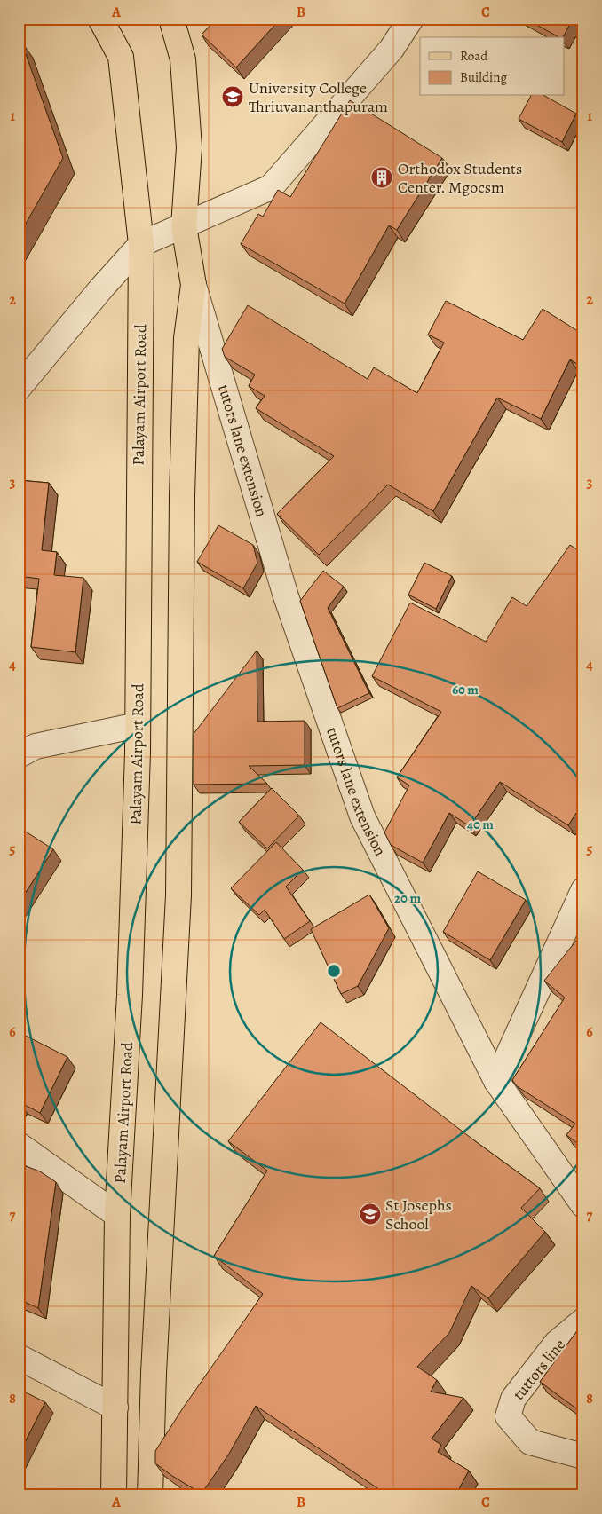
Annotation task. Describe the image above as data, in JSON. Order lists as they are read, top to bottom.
{
  "streets": {
    "main road": ["Palayam Airport Road"],
    "street": ["tutors lane extension", "tuttors line"]
  },
  "places": {
    "school or university": ["University College Thriuvananthapuram", "St Josephs School"],
    "building": ["Orthodox Students Center. Mgocsm"]
  },
  "legend": ["Road", "Building"],
  "grid": {
    "columns": ["A", "B", "C"],
    "rows": [
      "1",
      "2",
      "3",
      "4",
      "5",
      "6",
      "7",
      "8"
    ]
  },
  "rings": ["60 m", "40 m", "20 m"]
}
